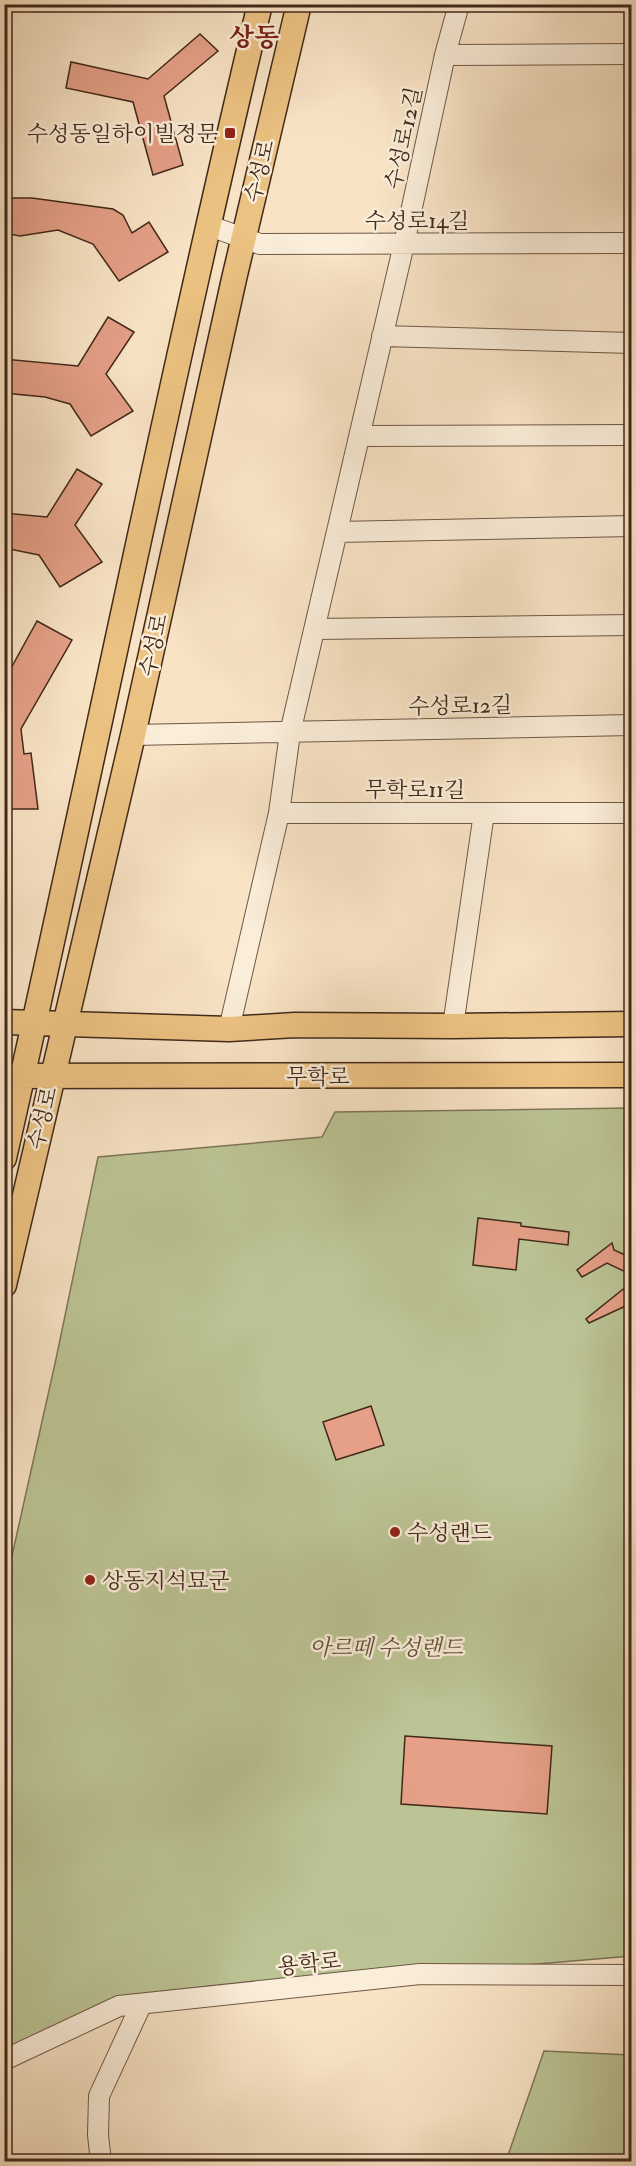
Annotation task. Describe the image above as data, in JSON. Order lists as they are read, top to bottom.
{
  "streets": {
    "main road": ["수성로", "무학로"],
    "street": [
      "수성로12길",
      "수성로14길",
      "무학로11길",
      "용학로"
    ]
  },
  "crossings": [
    ["수성로12길", "수성로"],
    ["수성로12길", "수성로14길"],
    ["수성로", "수성로14길"],
    ["수성로", "무학로"]
  ],
  "districts": ["상동"],
  "parks": ["아르떼 수성랜드"],
  "places": {
    "transit": ["수성동일하이빌정문"],
    "other": ["수성랜드", "상동지석묘군"]
  }
}
